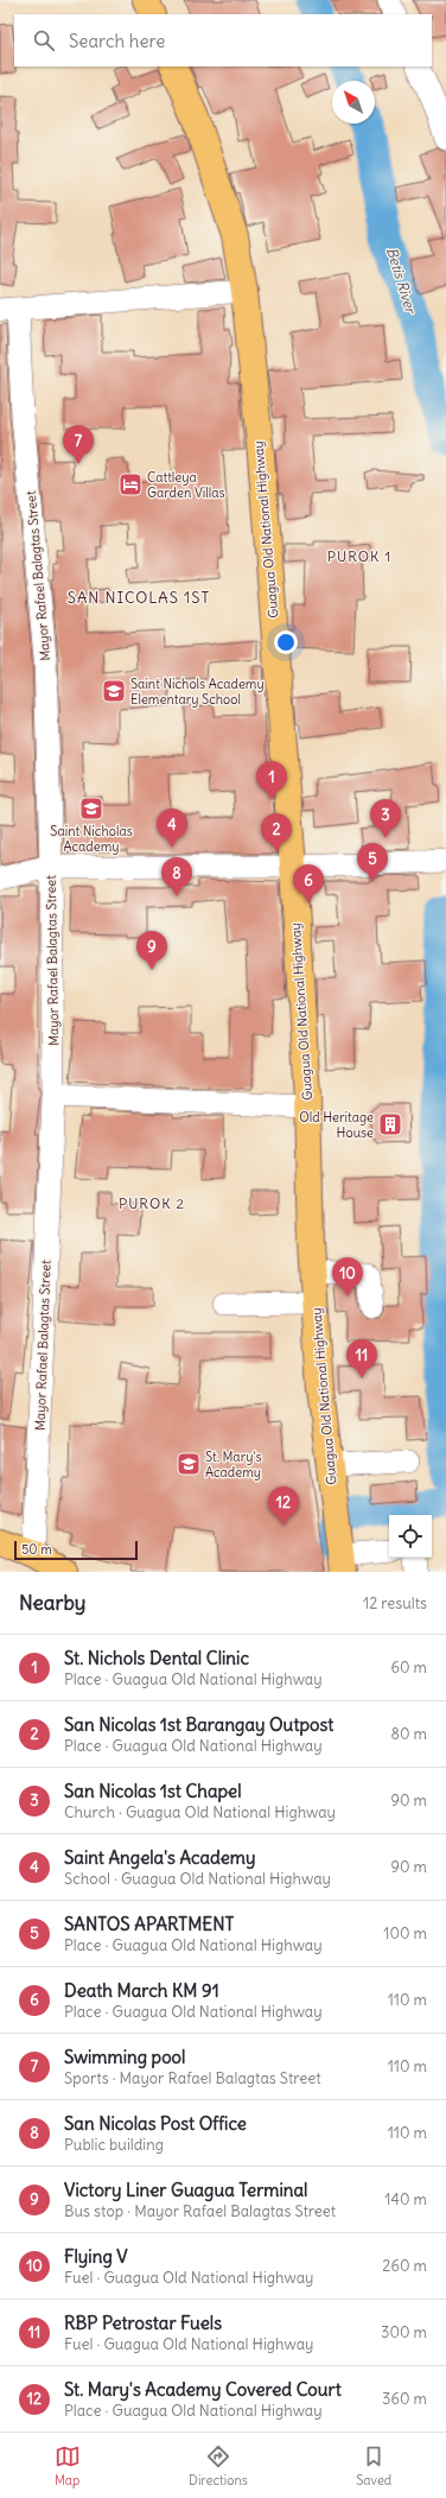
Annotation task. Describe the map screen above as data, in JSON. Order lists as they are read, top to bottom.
{
  "streets": {
    "main road": ["Guagua Old National Highway"],
    "street": ["Mayor Rafael Balagtas Street"]
  },
  "districts": ["PUROK 1", "SAN NICOLAS 1ST", "PUROK 2"],
  "water": ["Betis River"],
  "places": {
    "hotel": ["Cattleya Garden Villas"],
    "school or university": ["Saint Nichols Academy Elementary School", "Saint Nicholas Academy", "St. Mary's Academy"],
    "building": ["Old Heritage House"]
  },
  "scale_bar": "50 m",
  "north": "top left",
  "page": {
    "search": "Search here",
    "pins": [
      "7",
      "1",
      "3",
      "4",
      "2",
      "5",
      "8",
      "6",
      "9",
      "10",
      "11",
      "12"
    ],
    "scale": "50 m",
    "heading": ["Nearby", "12 results"],
    "list": [
      {
        "mark": "1",
        "name": "St. Nichols Dental Clinic",
        "note": "Place · Guagua Old National Highway",
        "value": "60 m"
      },
      {
        "mark": "2",
        "name": "San Nicolas 1st Barangay Outpost",
        "note": "Place · Guagua Old National Highway",
        "value": "80 m"
      },
      {
        "mark": "3",
        "name": "San Nicolas 1st Chapel",
        "note": "Church · Guagua Old National Highway",
        "value": "90 m"
      },
      {
        "mark": "4",
        "name": "Saint Angela's Academy",
        "note": "School · Guagua Old National Highway",
        "value": "90 m"
      },
      {
        "mark": "5",
        "name": "SANTOS APARTMENT",
        "note": "Place · Guagua Old National Highway",
        "value": "100 m"
      },
      {
        "mark": "6",
        "name": "Death March KM 91",
        "note": "Place · Guagua Old National Highway",
        "value": "110 m"
      },
      {
        "mark": "7",
        "name": "Swimming pool",
        "note": "Sports · Mayor Rafael Balagtas Street",
        "value": "110 m"
      },
      {
        "mark": "8",
        "name": "San Nicolas Post Office",
        "note": "Public building",
        "value": "110 m"
      },
      {
        "mark": "9",
        "name": "Victory Liner Guagua Terminal",
        "note": "Bus stop · Mayor Rafael Balagtas Street",
        "value": "140 m"
      },
      {
        "mark": "10",
        "name": "Flying V",
        "note": "Fuel · Guagua Old National Highway",
        "value": "260 m"
      },
      {
        "mark": "11",
        "name": "RBP Petrostar Fuels",
        "note": "Fuel · Guagua Old National Highway",
        "value": "300 m"
      },
      {
        "mark": "12",
        "name": "St. Mary's Academy Covered Court",
        "note": "Place · Guagua Old National Highway",
        "value": "360 m"
      }
    ],
    "nav": ["Map", "Directions", "Saved"]
  }
}
